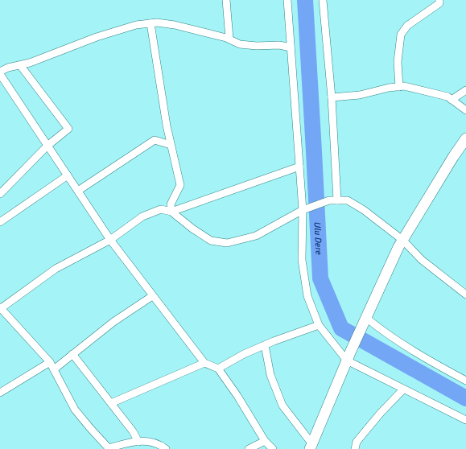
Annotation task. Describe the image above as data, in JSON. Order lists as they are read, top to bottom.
{
  "water": ["Ulu Dere"]
}
